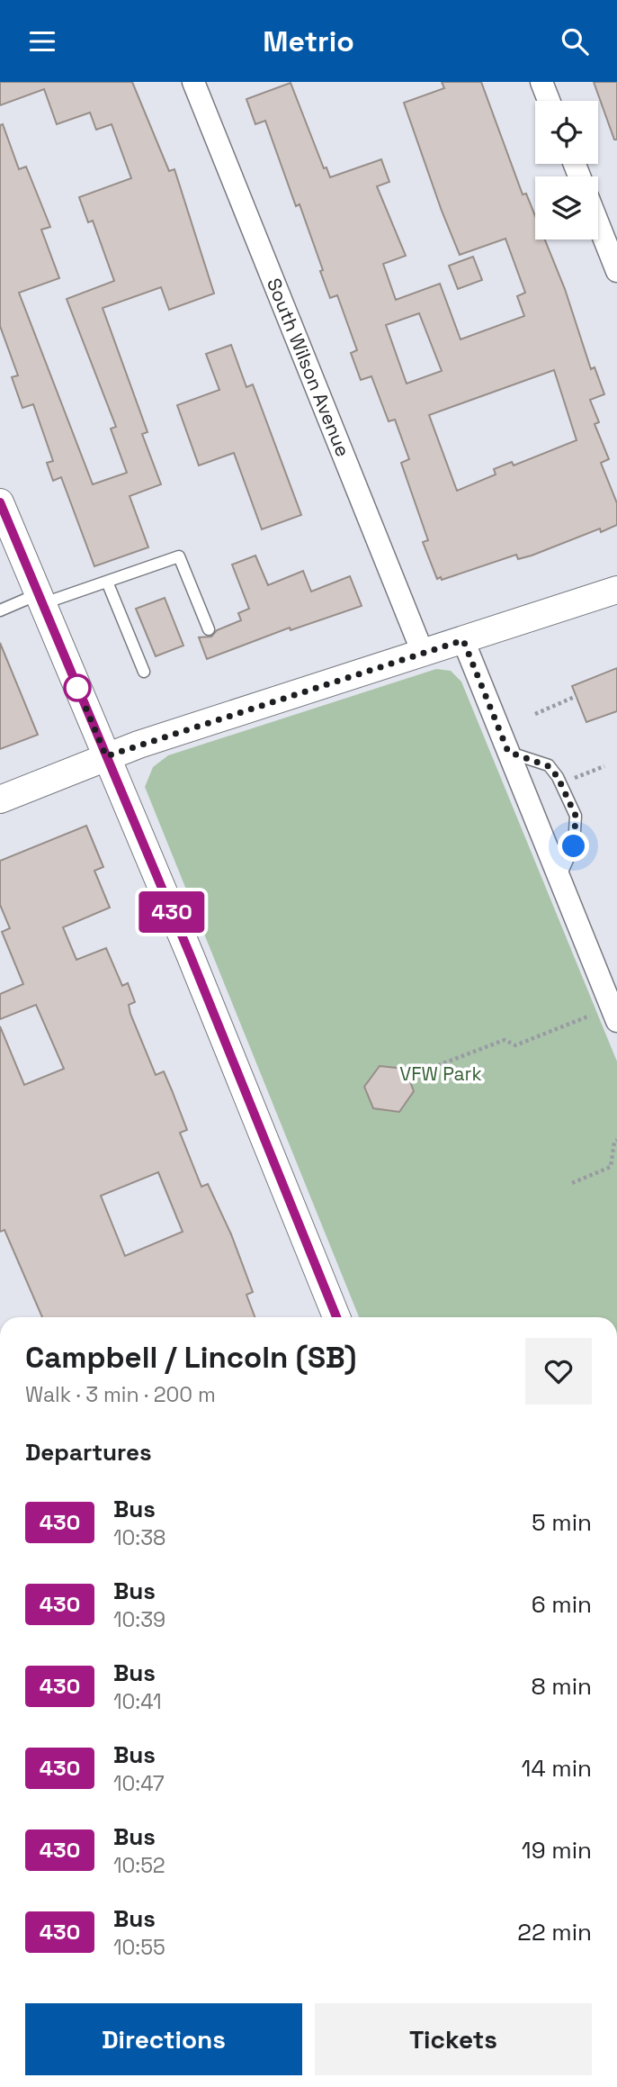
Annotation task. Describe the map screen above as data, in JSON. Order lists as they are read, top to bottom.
{
  "streets": {
    "street": ["South Wilson Avenue"]
  },
  "parks": ["VFW Park"],
  "lines": ["bus line 430"],
  "page": {
    "header": "Metrio",
    "on_map": "430",
    "heading": [
      ["Campbell / Lincoln (SB)", "Walk · 3 min · 200 m"],
      "Departures"
    ],
    "list": [
      {
        "mark": "430",
        "name": "Bus",
        "note": "10:38",
        "value": "5 min"
      },
      {
        "mark": "430",
        "name": "Bus",
        "note": "10:39",
        "value": "6 min"
      },
      {
        "mark": "430",
        "name": "Bus",
        "note": "10:41",
        "value": "8 min"
      },
      {
        "mark": "430",
        "name": "Bus",
        "note": "10:47",
        "value": "14 min"
      },
      {
        "mark": "430",
        "name": "Bus",
        "note": "10:52",
        "value": "19 min"
      },
      {
        "mark": "430",
        "name": "Bus",
        "note": "10:55",
        "value": "22 min"
      }
    ],
    "buttons": ["Directions", "Tickets"]
  }
}
